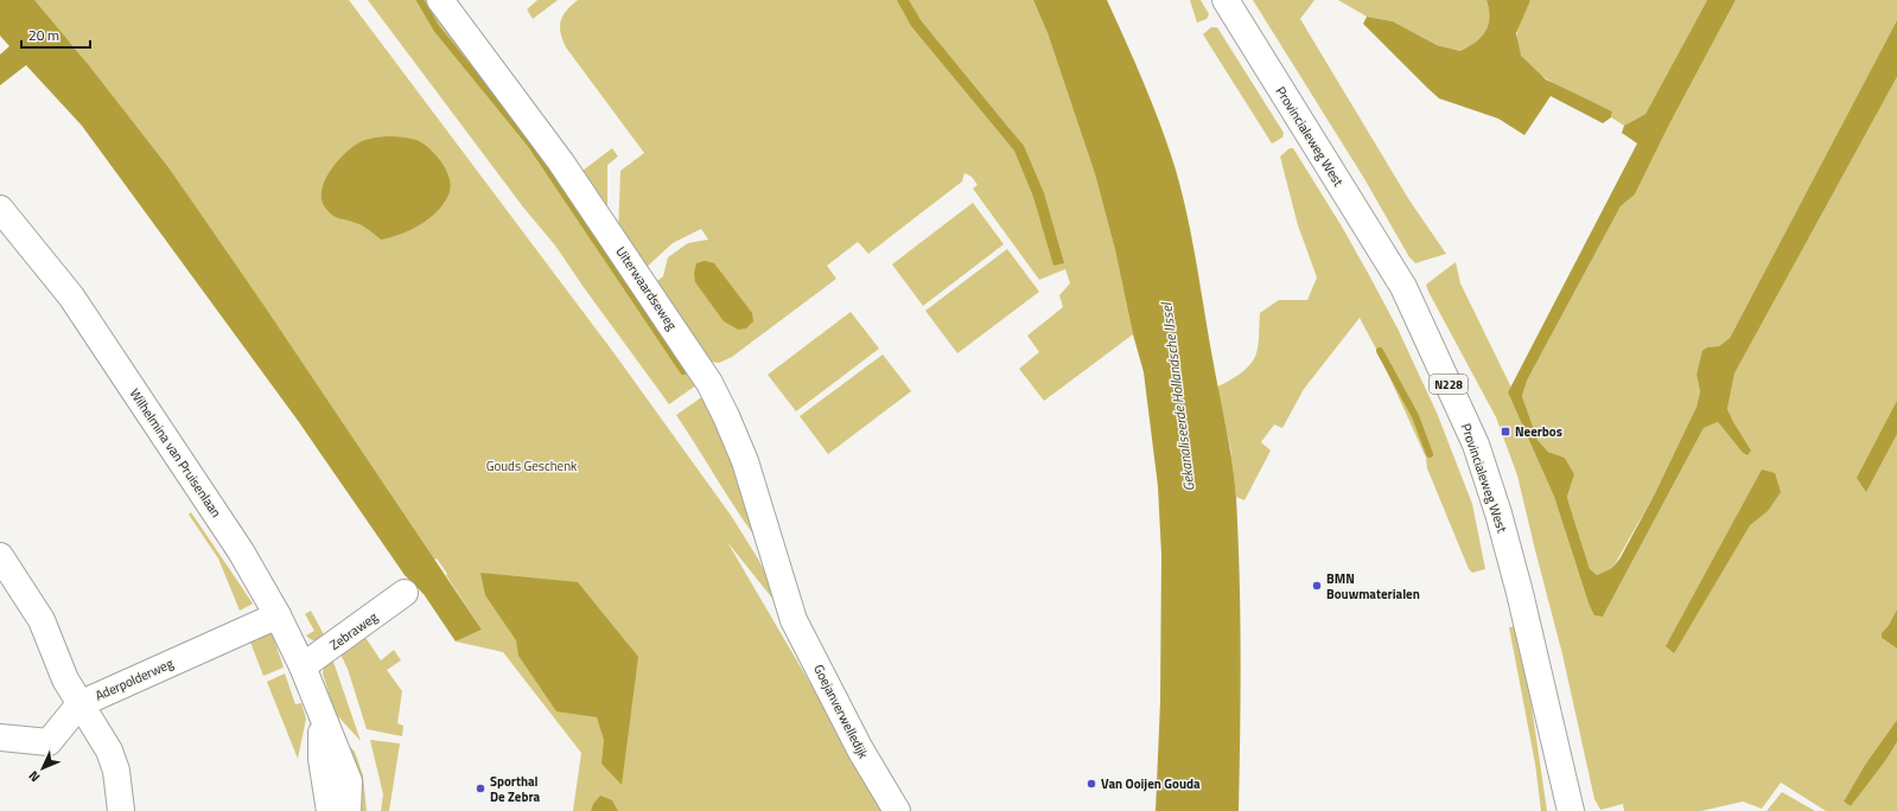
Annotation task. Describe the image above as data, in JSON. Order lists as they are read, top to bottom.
{
  "streets": {
    "street": [
      "Provincialeweg West",
      "Uiterwaardseweg",
      "N228",
      "Wilhelmina van Pruisenlaan",
      "Zebraweg",
      "Aderpolderweg",
      "Goejanverwelledijk"
    ]
  },
  "crossings": [
    ["Uiterwaardseweg", "Goejanverwelledijk"],
    ["Wilhelmina van Pruisenlaan", "Zebraweg"],
    ["Wilhelmina van Pruisenlaan", "Aderpolderweg"]
  ],
  "water": ["Gekanaliseerde Hollandsche IJssel"],
  "parks": ["Gouds Geschenk"],
  "places": {
    "transit": ["Neerbos"],
    "other": ["BMN Bouwmaterialen", "Van Ooijen Gouda", "Sporthal De Zebra"]
  },
  "scale_bar": "20 m",
  "north": "bottom left"
}
